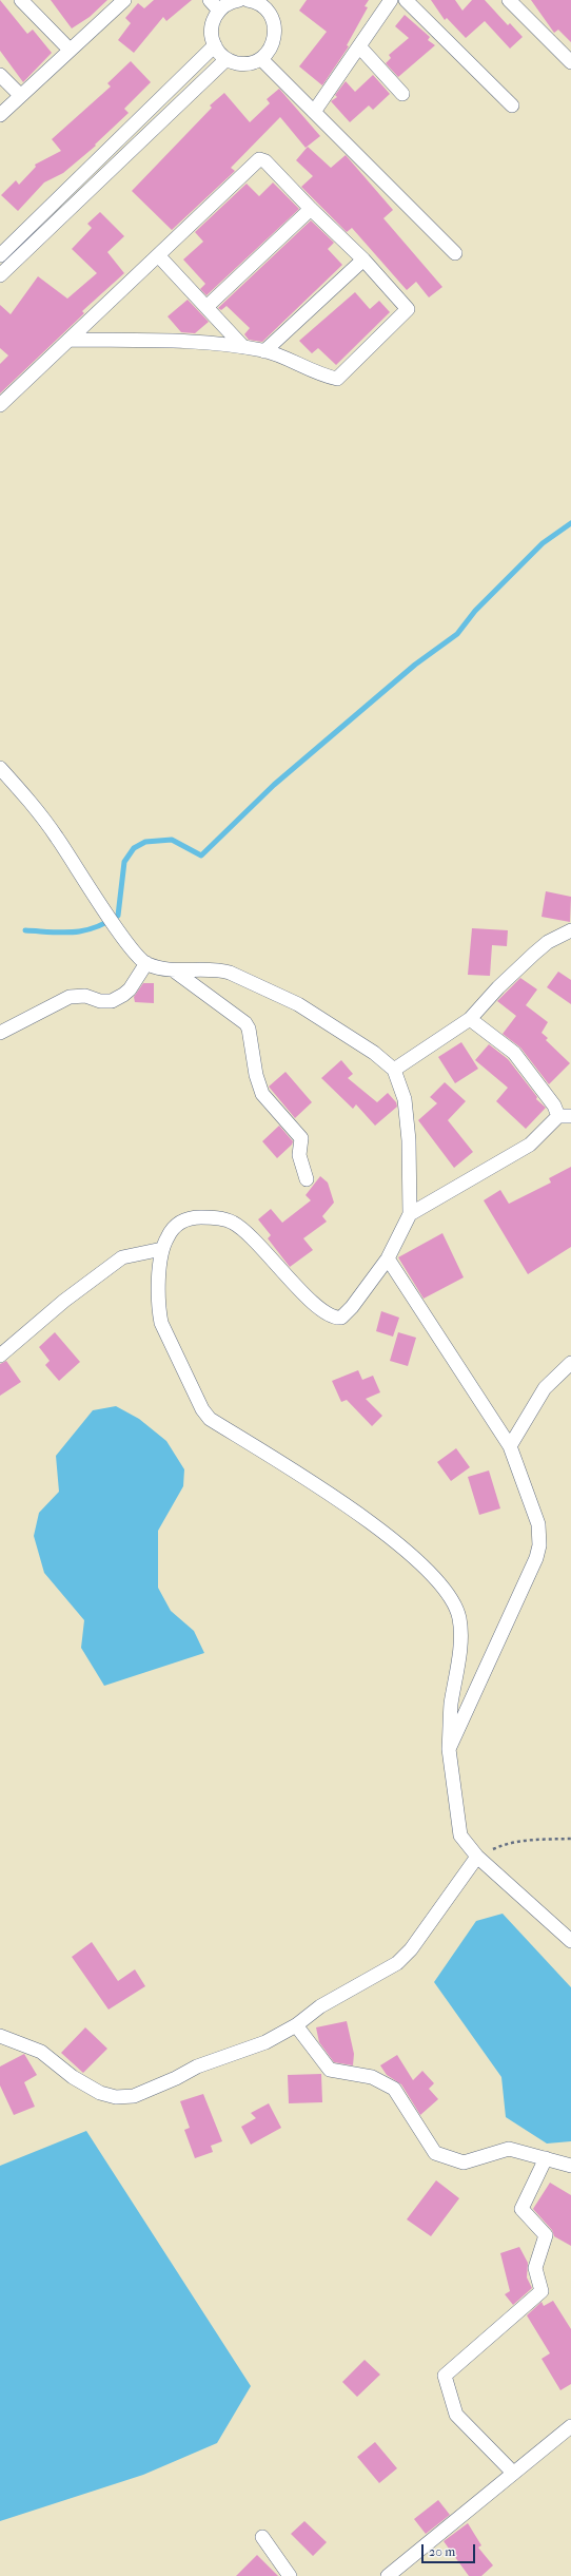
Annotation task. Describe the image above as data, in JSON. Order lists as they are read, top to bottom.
{
  "scale_bar": "20 m"
}
